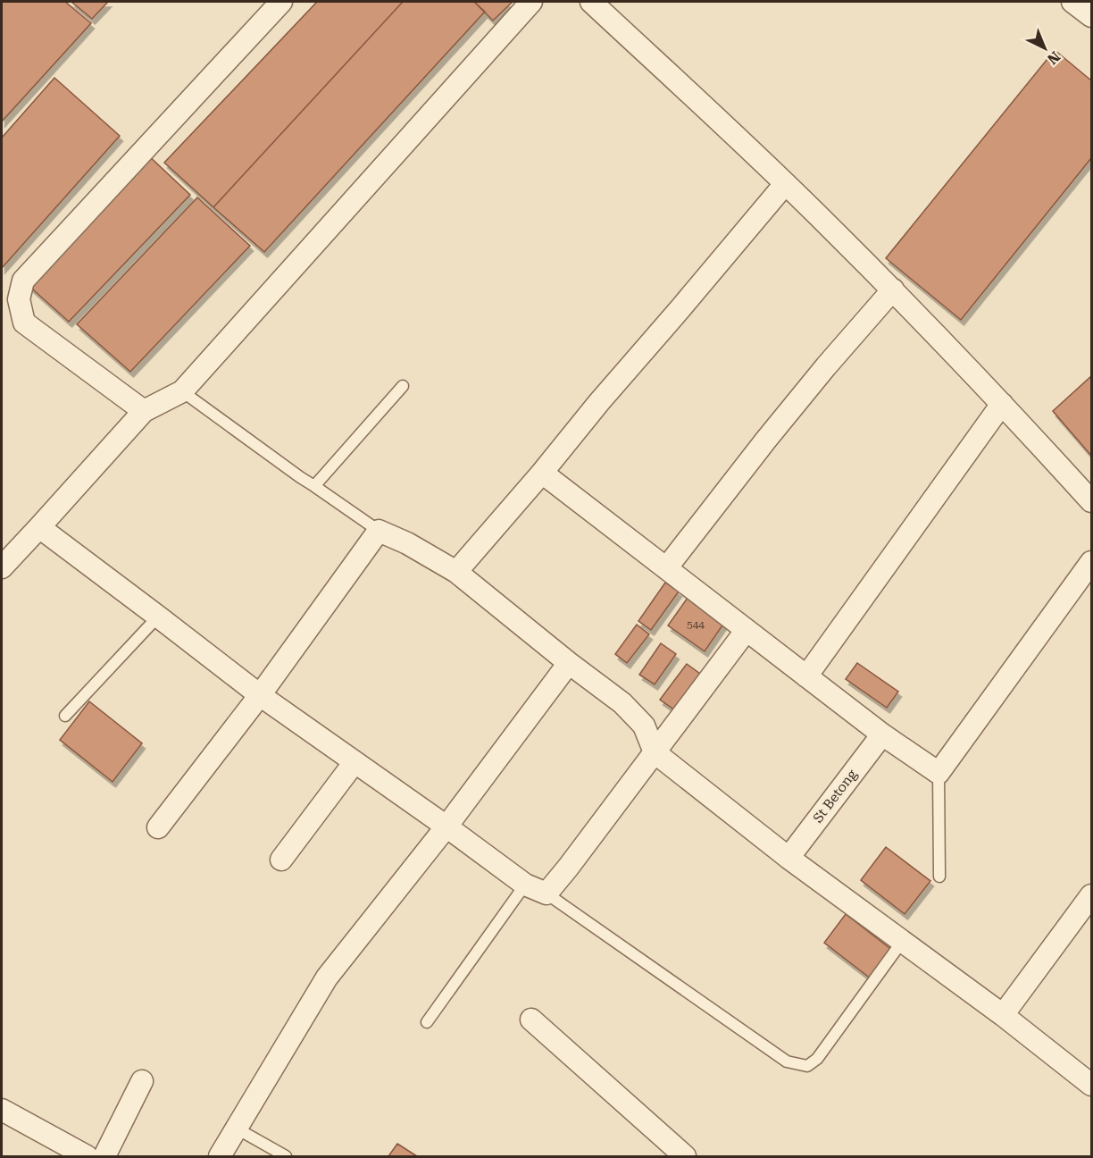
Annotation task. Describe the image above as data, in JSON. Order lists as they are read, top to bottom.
{
  "streets": {
    "street": ["St Betong"]
  },
  "house_numbers": ["544"],
  "north": "bottom right"
}
